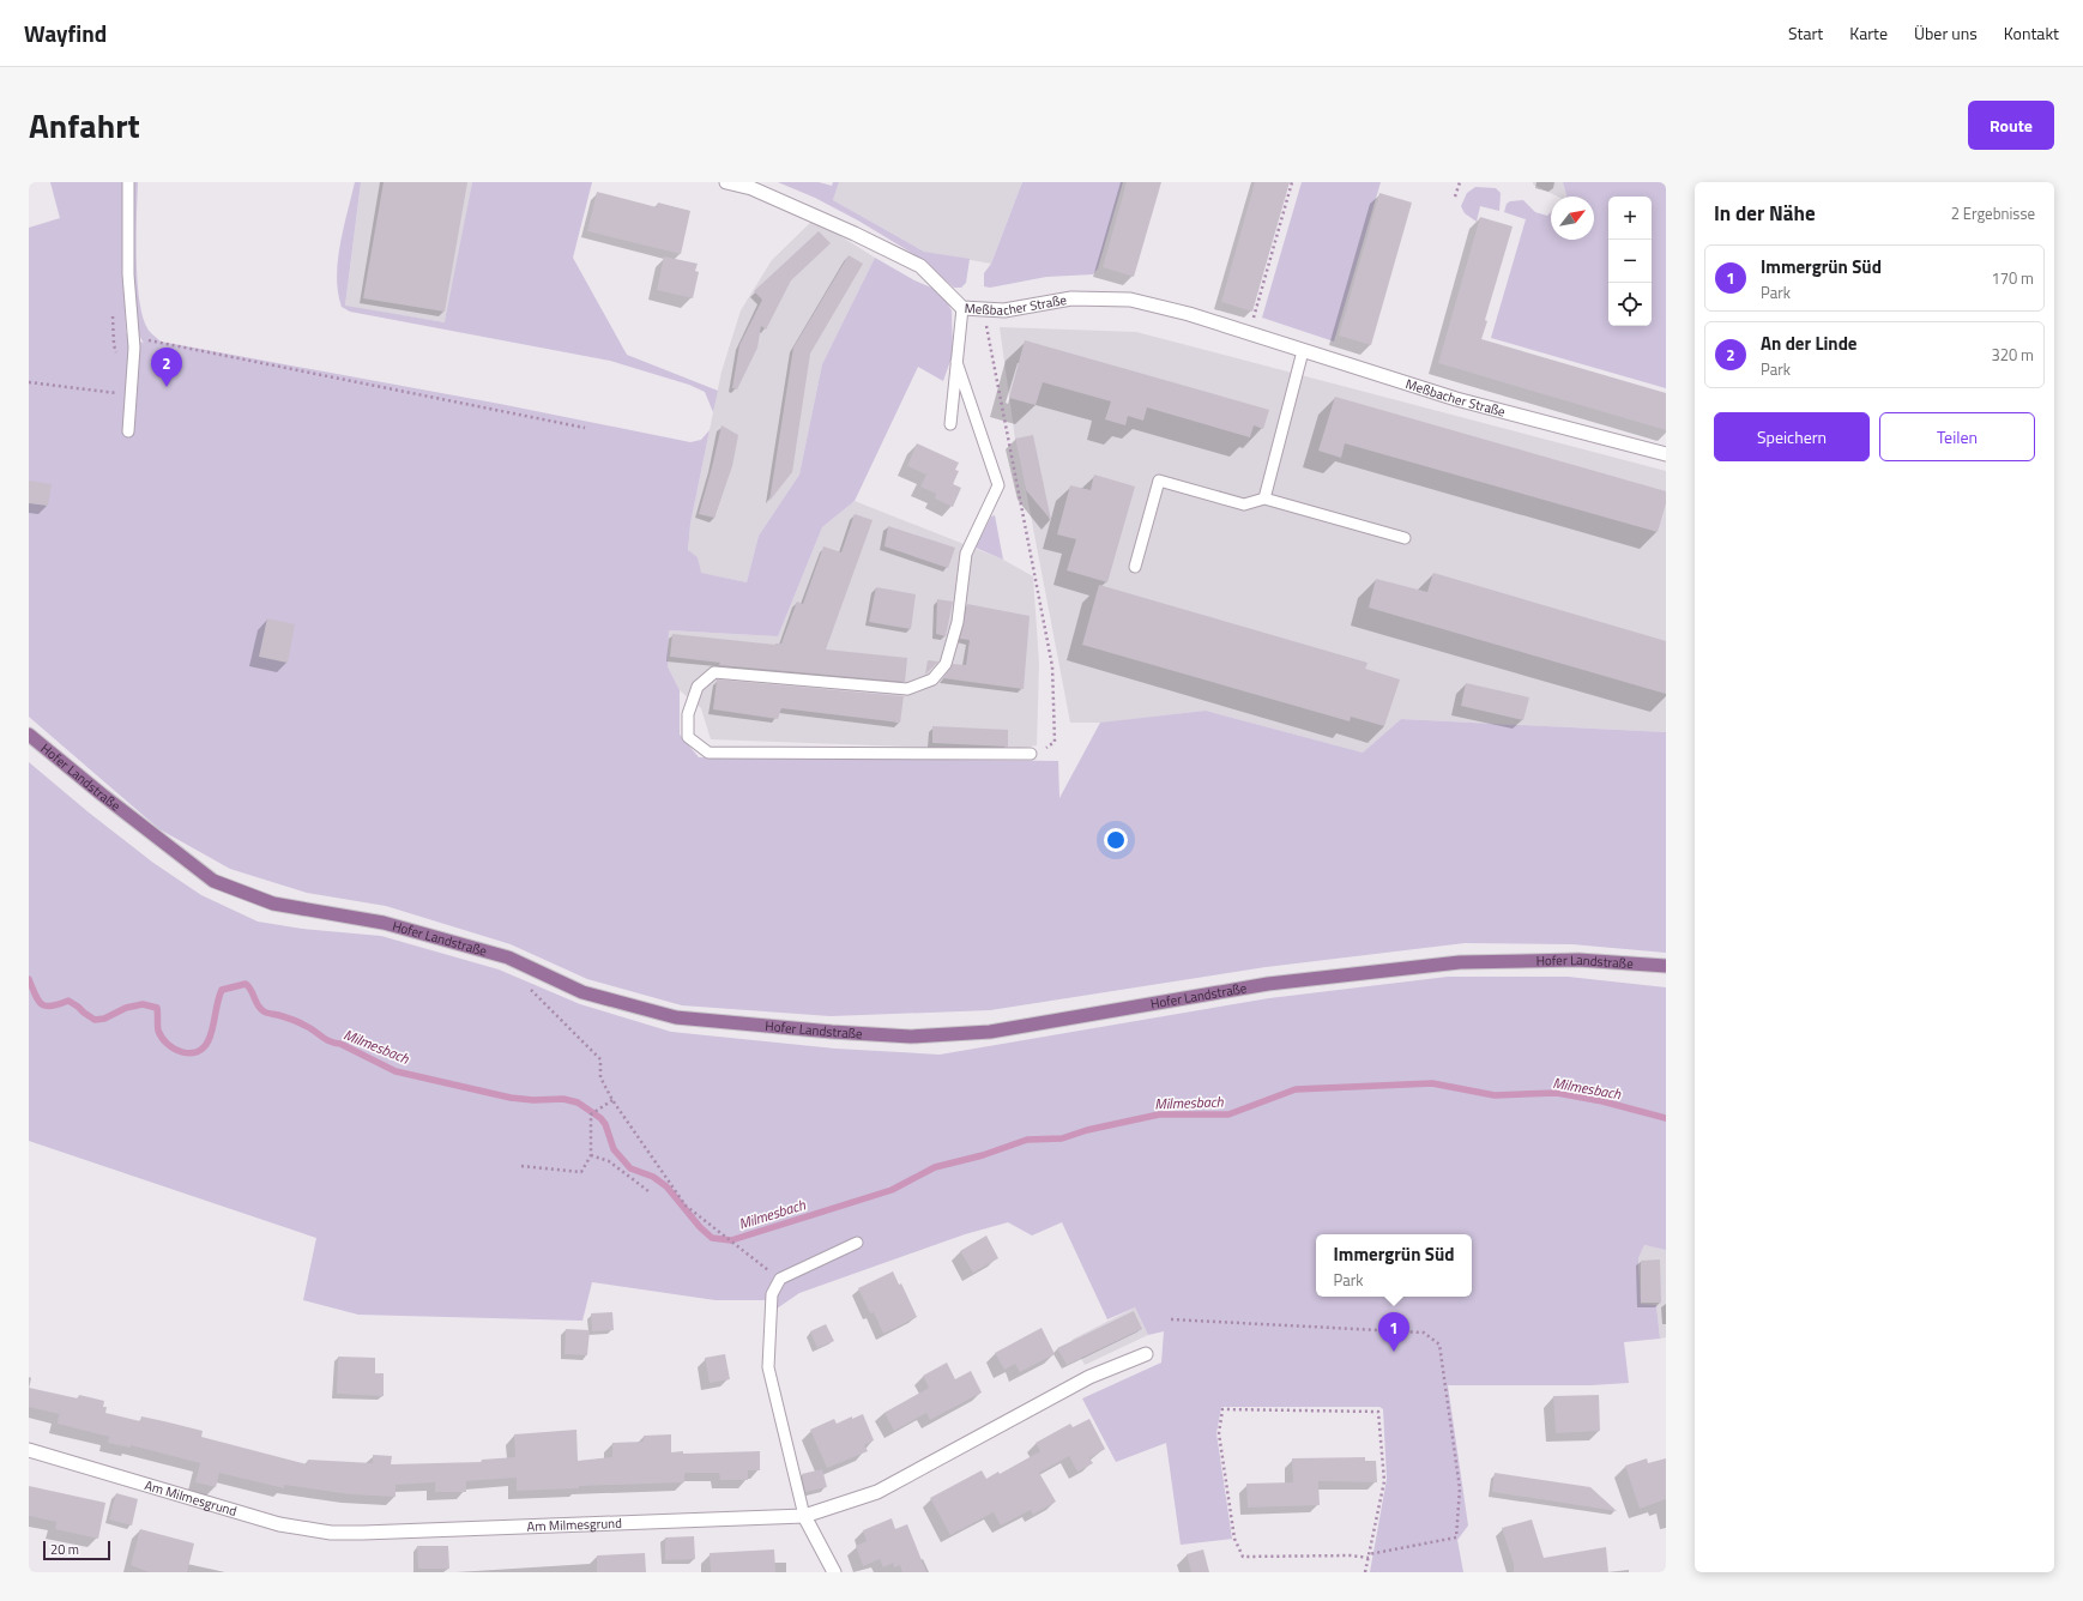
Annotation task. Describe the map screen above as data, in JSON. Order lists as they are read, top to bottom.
{
  "streets": {
    "main road": ["Hofer Landstraße"],
    "street": ["Meßbacher Straße", "Am Milmesgrund"]
  },
  "water": ["Milmesbach"],
  "scale_bar": "20 m",
  "north": "top right",
  "page": {
    "header": "Wayfind",
    "nav": [
      "Start",
      "Karte",
      "Über uns",
      "Kontakt"
    ],
    "title": "Anfahrt",
    "buttons": [
      "Route",
      ["Speichern", "Teilen"]
    ],
    "heading": ["In der Nähe", "2 Ergebnisse"],
    "map_buttons": ["+", "−"],
    "list": [
      {
        "mark": "1",
        "name": "Immergrün Süd",
        "note": "Park",
        "value": "170 m"
      },
      {
        "mark": "2",
        "name": "An der Linde",
        "note": "Park",
        "value": "320 m"
      }
    ],
    "pins": ["2", "1"],
    "popup": ["Immergrün Süd", "Park"],
    "scale": "20 m"
  }
}
